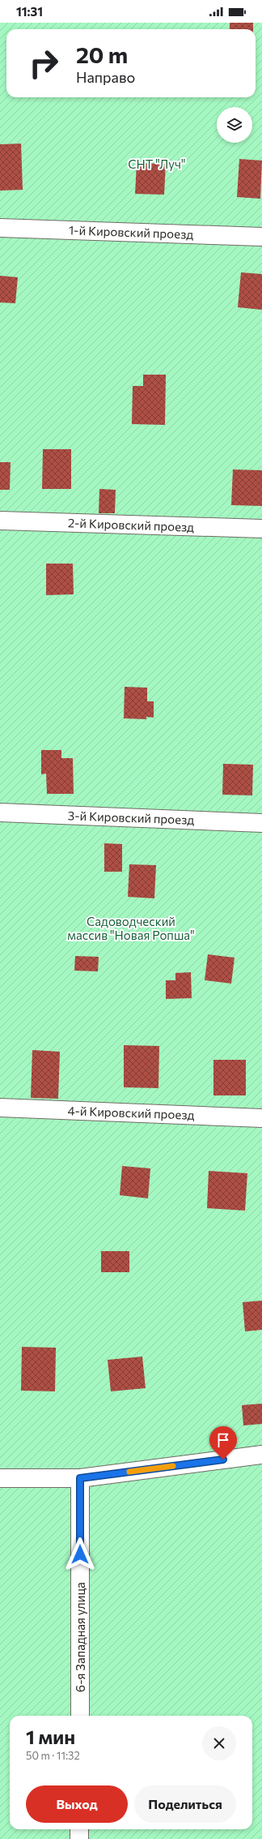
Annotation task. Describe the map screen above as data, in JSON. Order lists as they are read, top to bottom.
{
  "streets": {
    "street": [
      "1-й Кировский проезд",
      "2-й Кировский проезд",
      "3-й Кировский проезд",
      "4-й Кировский проезд",
      "6-я Западная улица"
    ]
  },
  "parks": ["СНТ \"Луч\"", "Садоводческий массив \"Новая Ропша\""],
  "page": {
    "status": "11:31",
    "turn": ["20 m", "Направо"],
    "heading": ["1 мин", "50 m · 11:32"],
    "buttons": ["Выход", "Поделиться"]
  }
}
